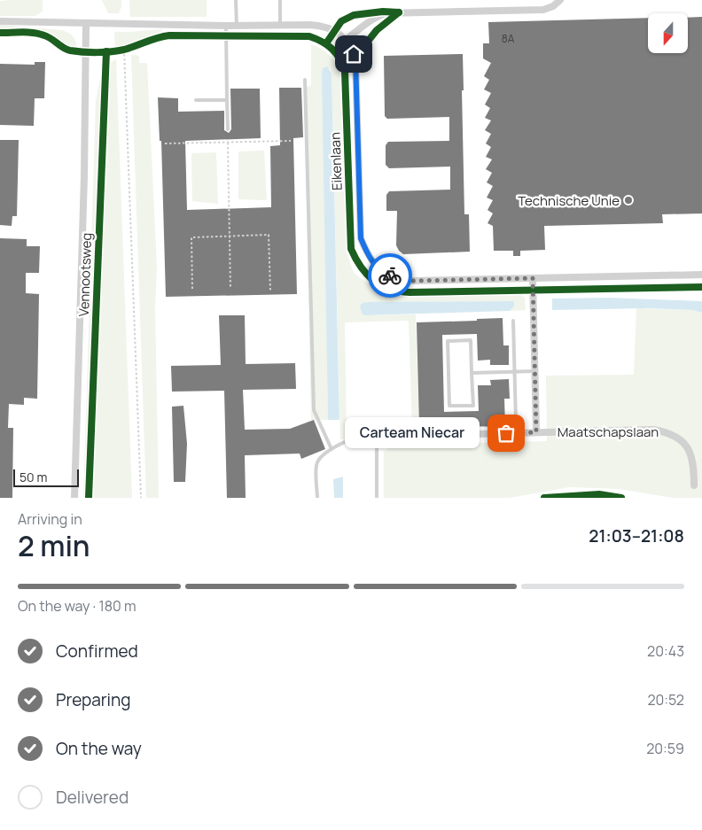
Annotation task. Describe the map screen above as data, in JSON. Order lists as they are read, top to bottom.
{
  "streets": {
    "street": ["Eikenlaan", "Vennootsweg", "Maatschapslaan"]
  },
  "crossings": [
    ["Eikenlaan", "Vennootsweg"]
  ],
  "places": ["Technische Unie", "Carteam Niecar"],
  "house_numbers": ["8A"],
  "scale_bar": "50 m",
  "north": "bottom",
  "page": {
    "bubble": "Carteam Niecar",
    "scale": "50 m",
    "heading": ["2 min", "Arriving in", "21:03–21:08"],
    "bar": "On the way · 180 m",
    "list": [
      ["Confirmed", "20:43"],
      ["Preparing", "20:52"],
      ["On the way", "20:59"],
      "Delivered"
    ]
  }
}
